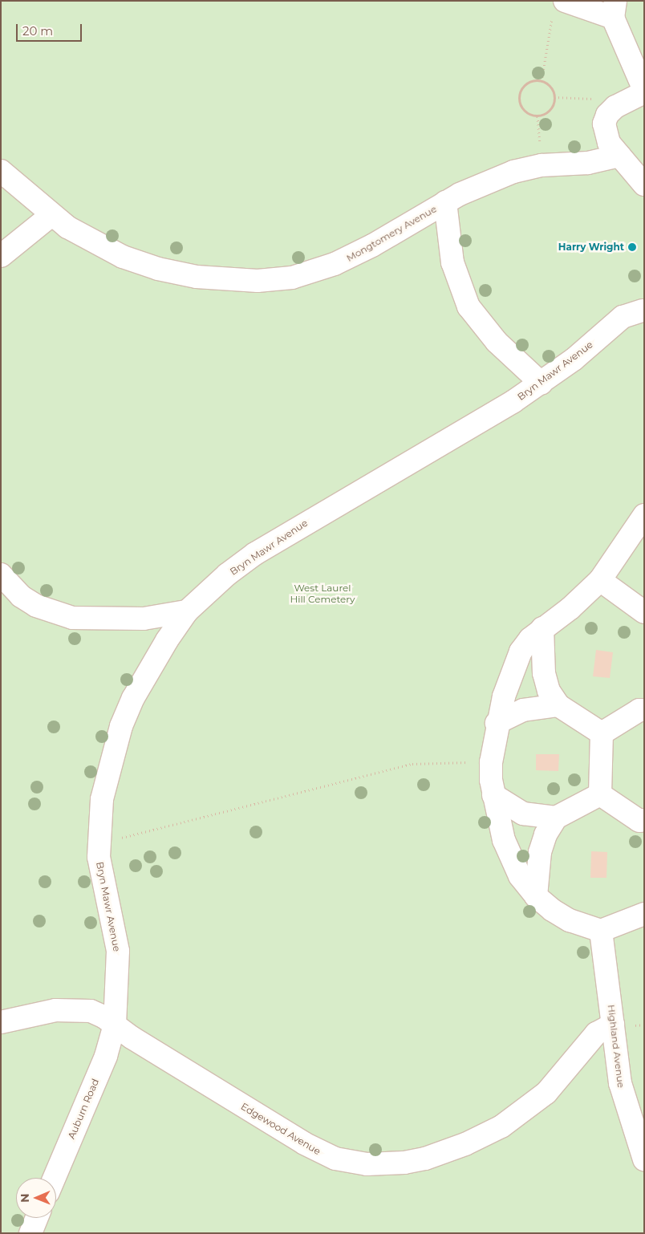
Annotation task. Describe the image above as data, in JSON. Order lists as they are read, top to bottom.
{
  "streets": {
    "lane": [
      "Mongtomery Avenue",
      "Bryn Mawr Avenue",
      "Highland Avenue",
      "Auburn Road",
      "Edgewood Avenue"
    ]
  },
  "crossings": [
    ["Bryn Mawr Avenue", "Auburn Road"],
    ["Bryn Mawr Avenue", "Edgewood Avenue"],
    ["Highland Avenue", "Edgewood Avenue"],
    ["Auburn Road", "Edgewood Avenue"]
  ],
  "parks": ["West Laurel Hill Cemetery"],
  "places": ["Harry Wright"],
  "scale_bar": "20 m",
  "north": "left"
}
